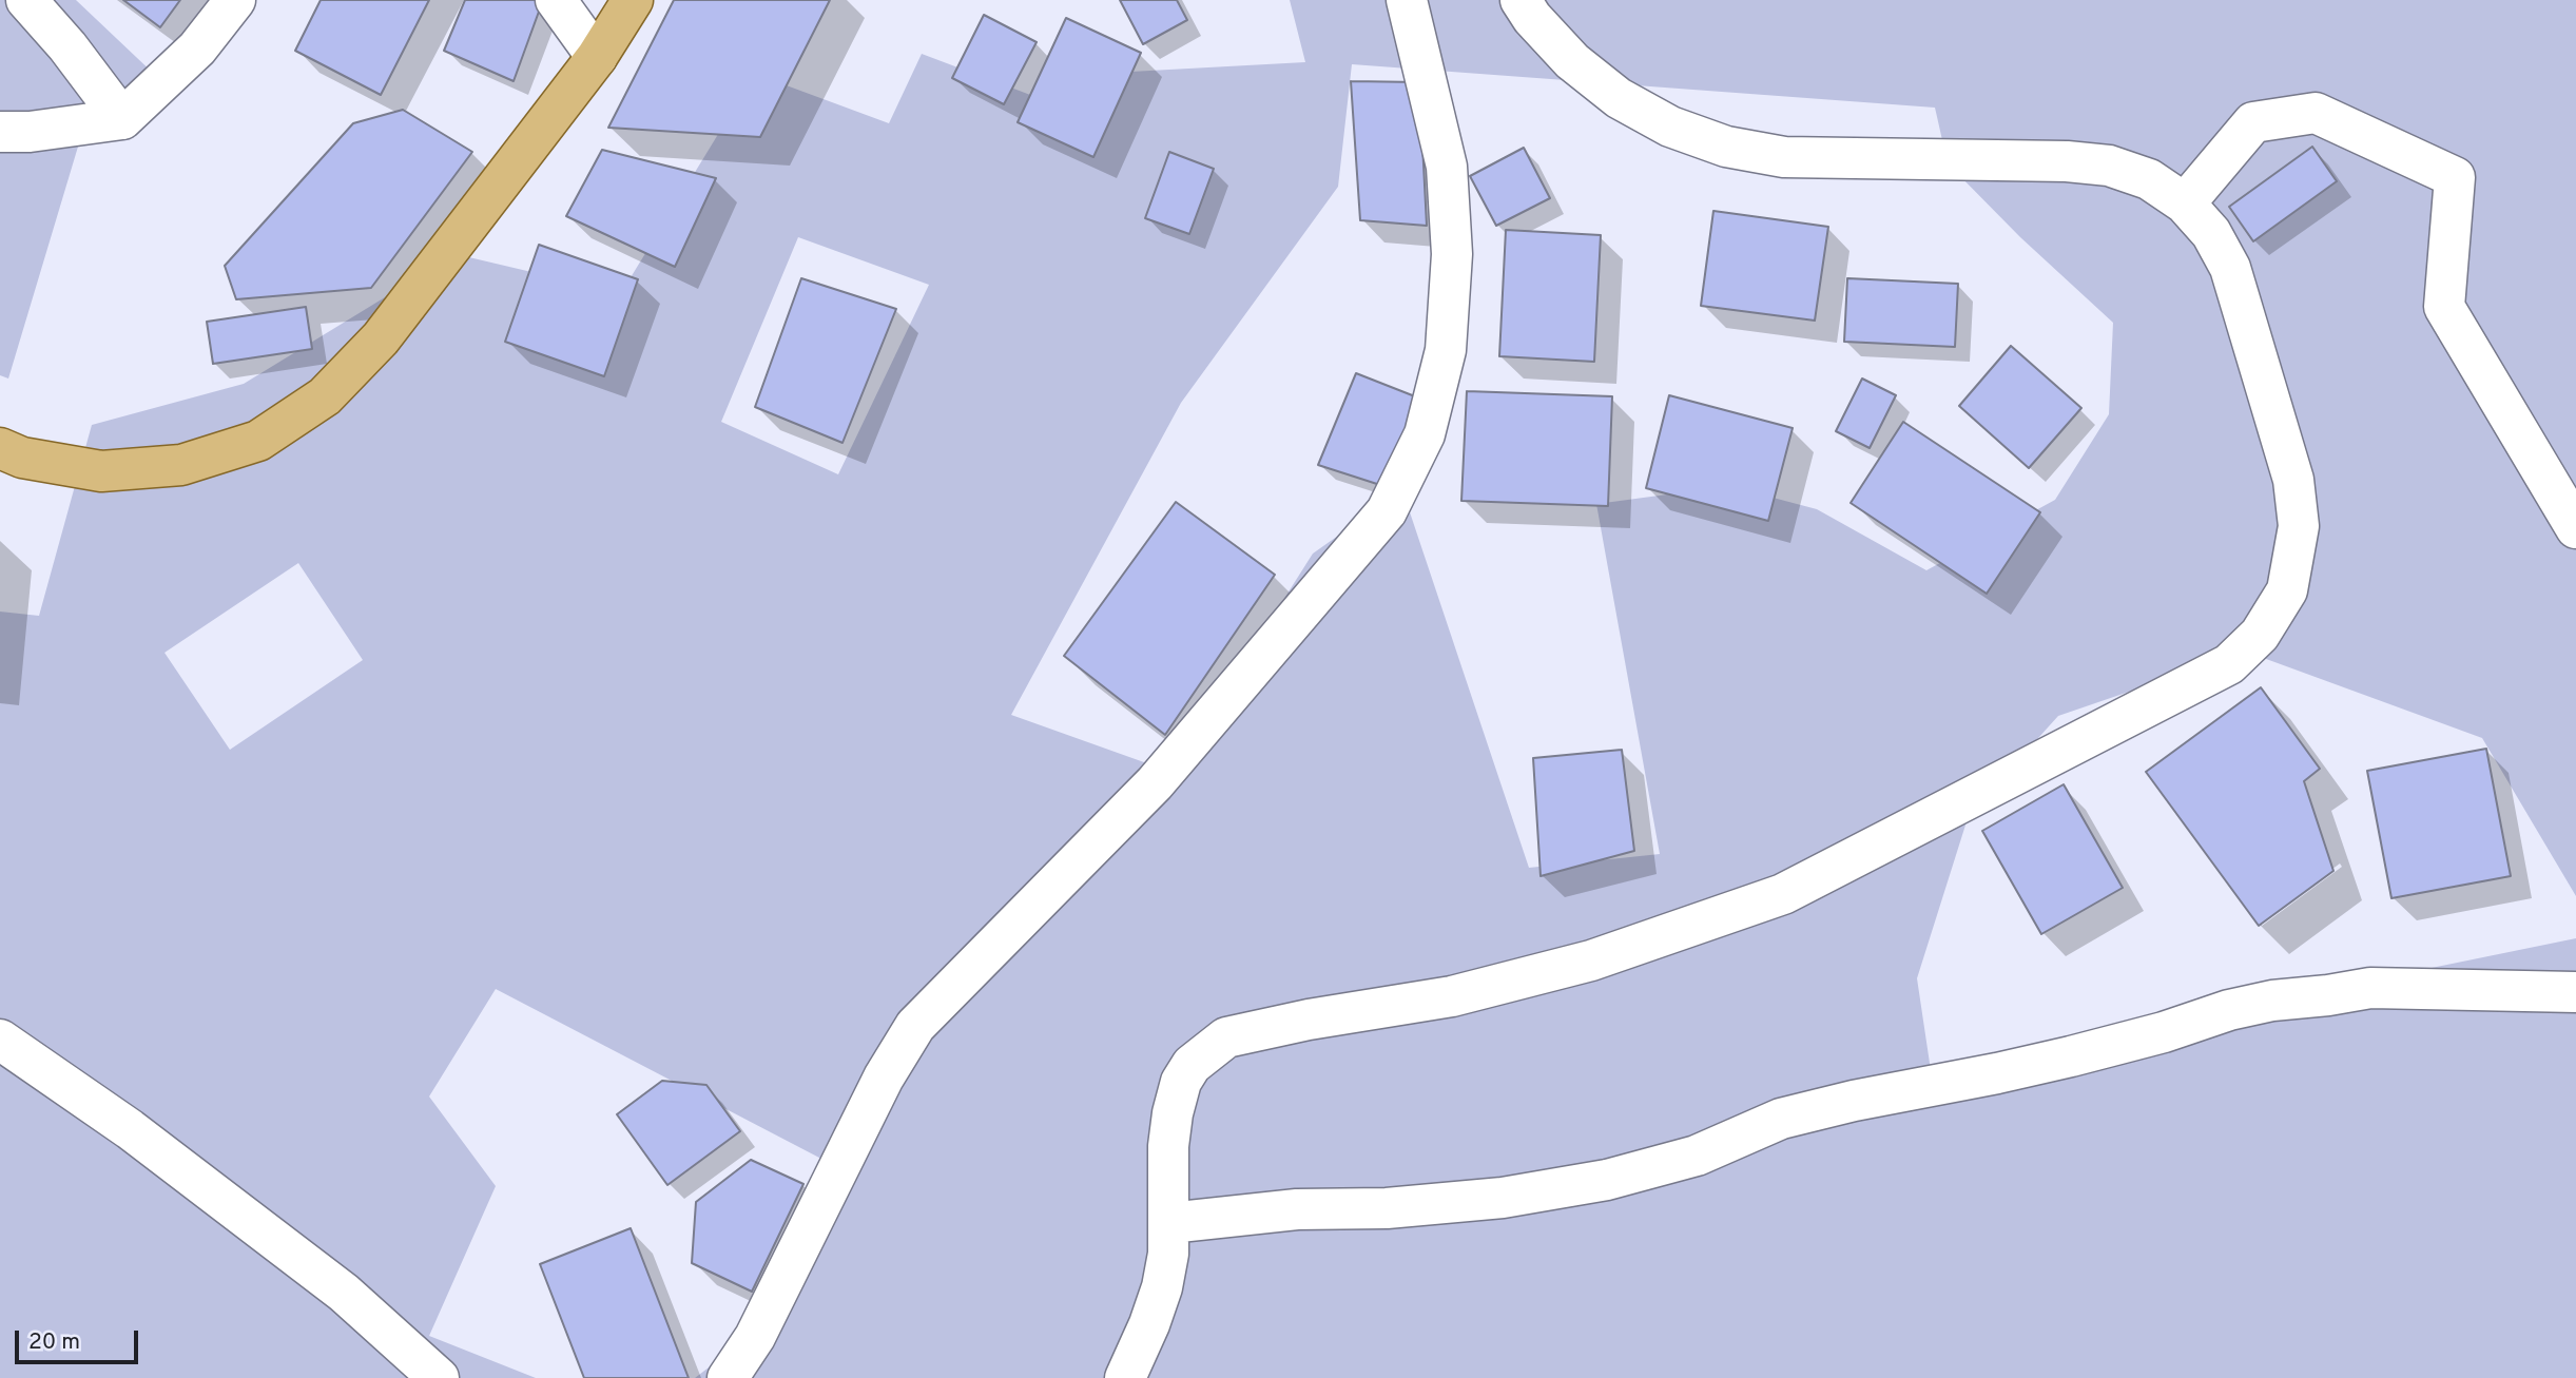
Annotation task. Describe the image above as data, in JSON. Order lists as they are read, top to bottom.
{
  "scale_bar": "20 m"
}
